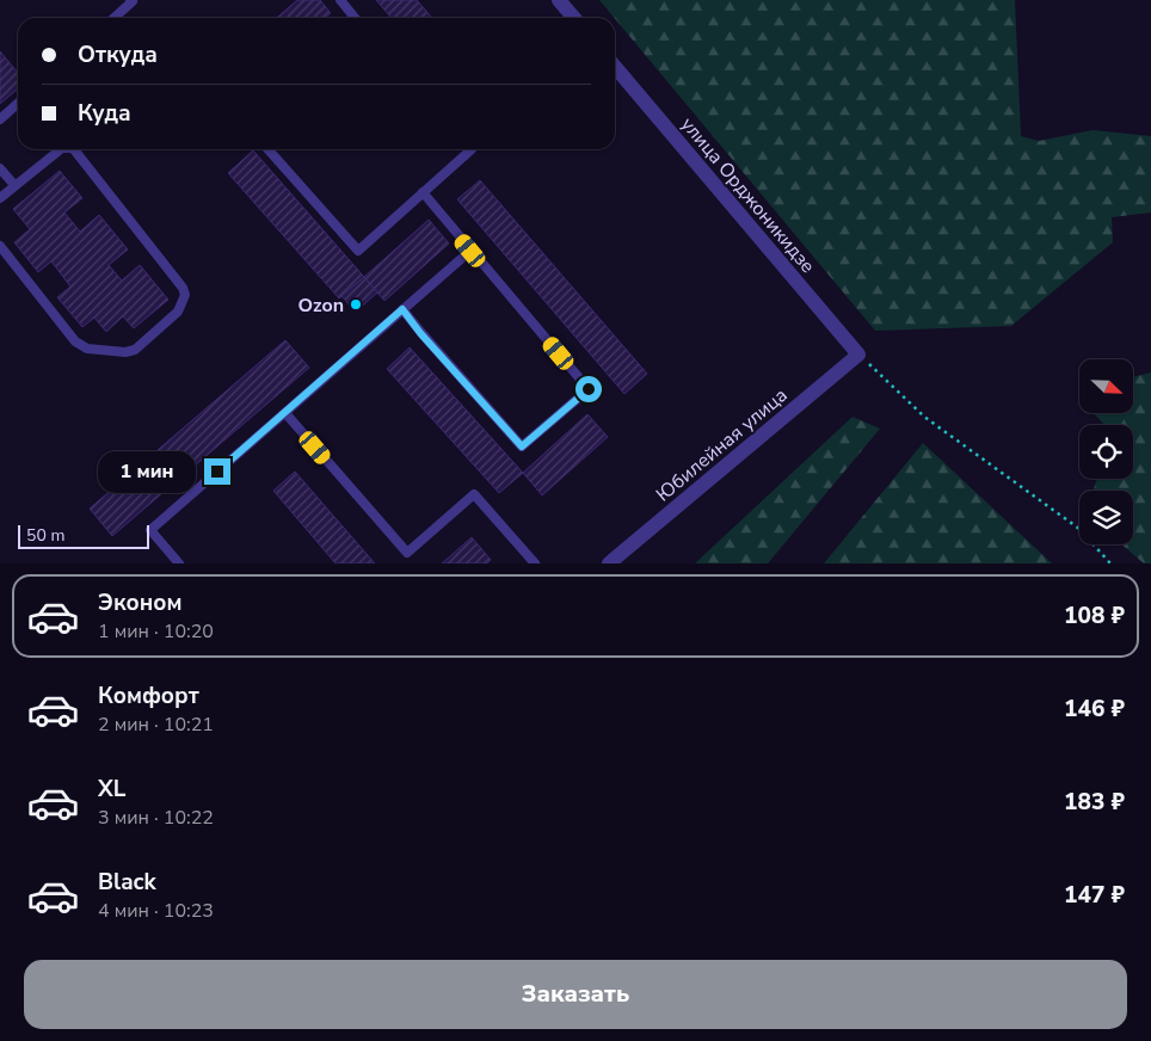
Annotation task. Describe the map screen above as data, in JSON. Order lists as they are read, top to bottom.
{
  "streets": {
    "street": ["улица Орджоникидзе", "Юбилейная улица"]
  },
  "crossings": [
    ["улица Орджоникидзе", "Юбилейная улица"]
  ],
  "places": ["Ozon"],
  "scale_bar": "50 m",
  "north": "bottom right",
  "page": {
    "banner": ["Откуда", "Куда"],
    "bubble": "1 мин",
    "scale": "50 m",
    "list": [
      {
        "name": "Эконом",
        "note": "1 мин · 10:20",
        "value": "108 ₽"
      },
      {
        "name": "Комфорт",
        "note": "2 мин · 10:21",
        "value": "146 ₽"
      },
      {
        "name": "XL",
        "note": "3 мин · 10:22",
        "value": "183 ₽"
      },
      {
        "name": "Black",
        "note": "4 мин · 10:23",
        "value": "147 ₽"
      }
    ],
    "buttons": "Заказать"
  }
}
